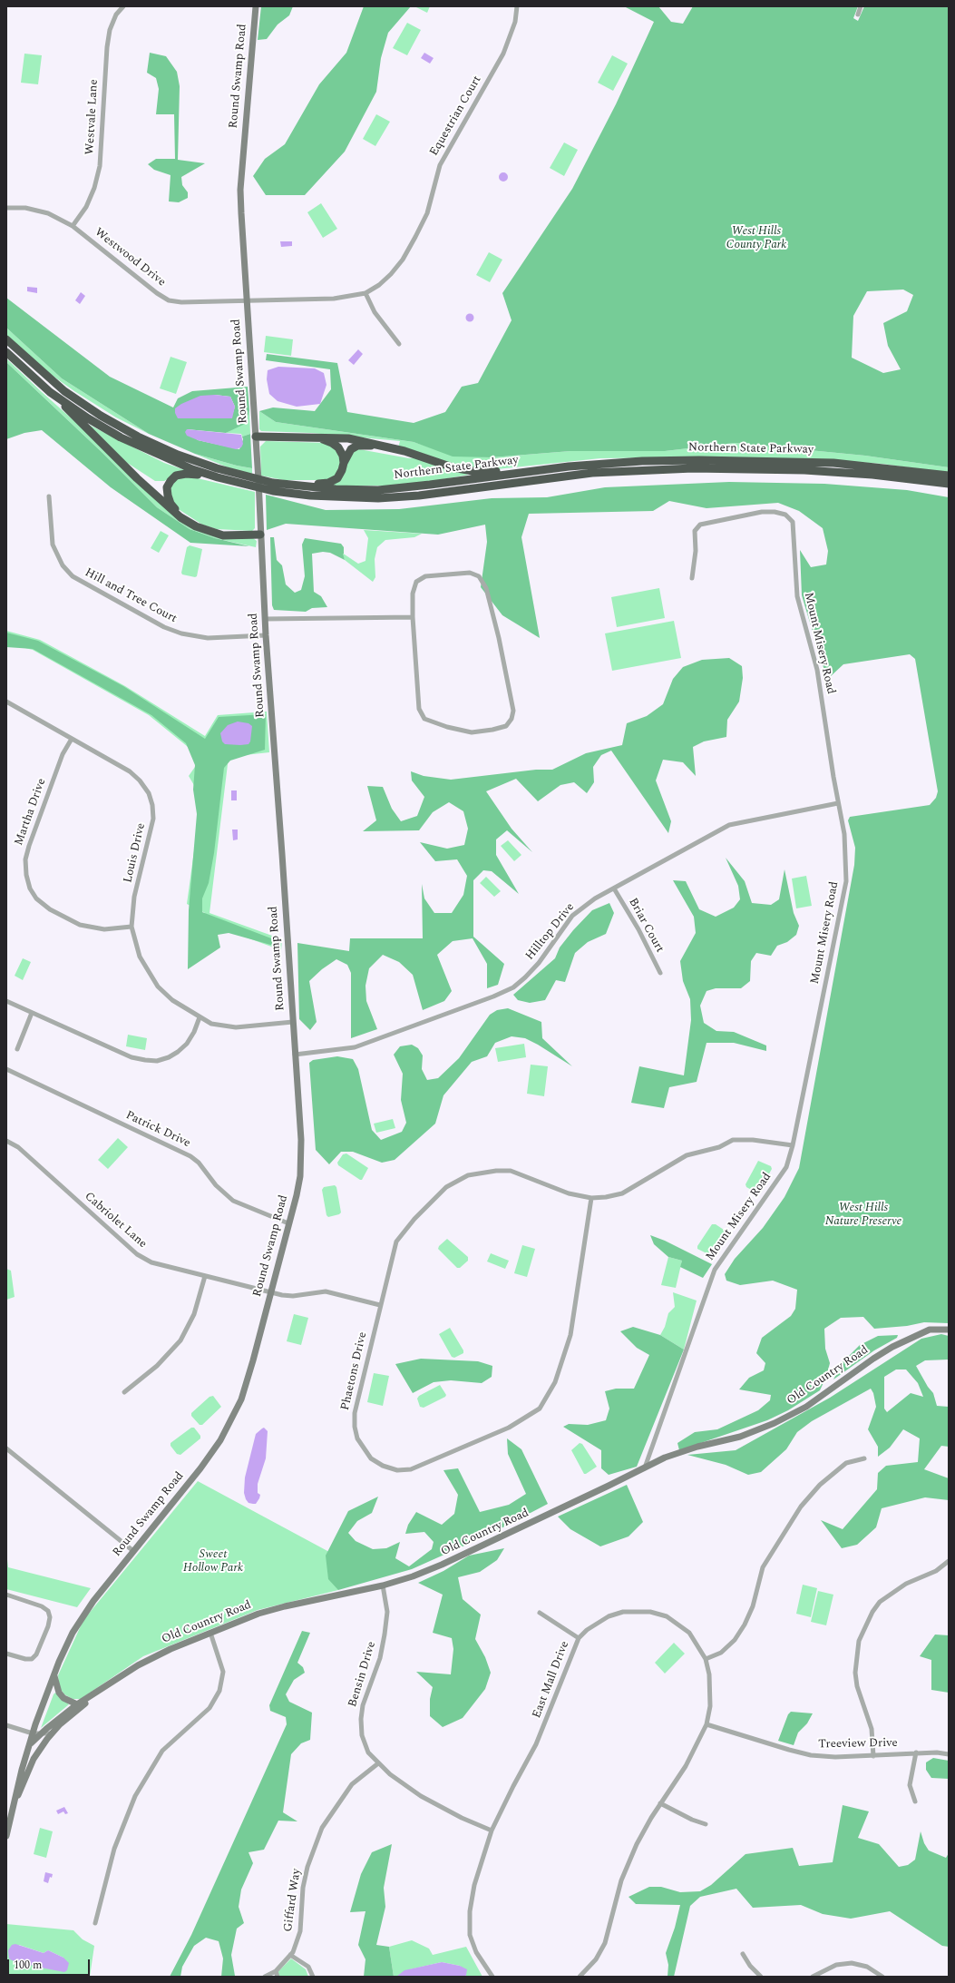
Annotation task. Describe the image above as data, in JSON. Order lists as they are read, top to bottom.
{
  "streets": {
    "highway": ["Northern State Parkway"],
    "street": [
      "Round Swamp Road",
      "Equestrian Court",
      "Westvale Lane",
      "Westwood Drive",
      "Hill and Tree Court",
      "Mount Misery Road",
      "Martha Drive",
      "Louis Drive",
      "Briar Court",
      "Hilltop Drive",
      "Patrick Drive",
      "Cabriolet Lane",
      "Phaetons Drive",
      "Old Country Road",
      "Bensin Drive",
      "East Mall Drive",
      "Treeview Drive",
      "Giffard Way"
    ]
  },
  "crossings": [
    ["Round Swamp Road", "Equestrian Court"],
    ["Round Swamp Road", "Westwood Drive"],
    ["Round Swamp Road", "Hill and Tree Court"],
    ["Round Swamp Road", "Louis Drive"],
    ["Round Swamp Road", "Hilltop Drive"],
    ["Round Swamp Road", "Patrick Drive"],
    ["Round Swamp Road", "Cabriolet Lane"],
    ["Round Swamp Road", "Old Country Road"],
    ["Equestrian Court", "Westwood Drive"],
    ["Westvale Lane", "Westwood Drive"],
    ["Mount Misery Road", "Hilltop Drive"],
    ["Mount Misery Road", "Phaetons Drive"],
    ["Mount Misery Road", "Old Country Road"],
    ["Martha Drive", "Louis Drive"],
    ["Briar Court", "Hilltop Drive"],
    ["Cabriolet Lane", "Phaetons Drive"],
    ["Old Country Road", "Bensin Drive"],
    ["Bensin Drive", "East Mall Drive"],
    ["Bensin Drive", "Giffard Way"],
    ["East Mall Drive", "Treeview Drive"]
  ],
  "parks": ["West Hills County Park", "West Hills Nature Preserve", "Sweet Hollow Park"],
  "scale_bar": "100 m"
}
